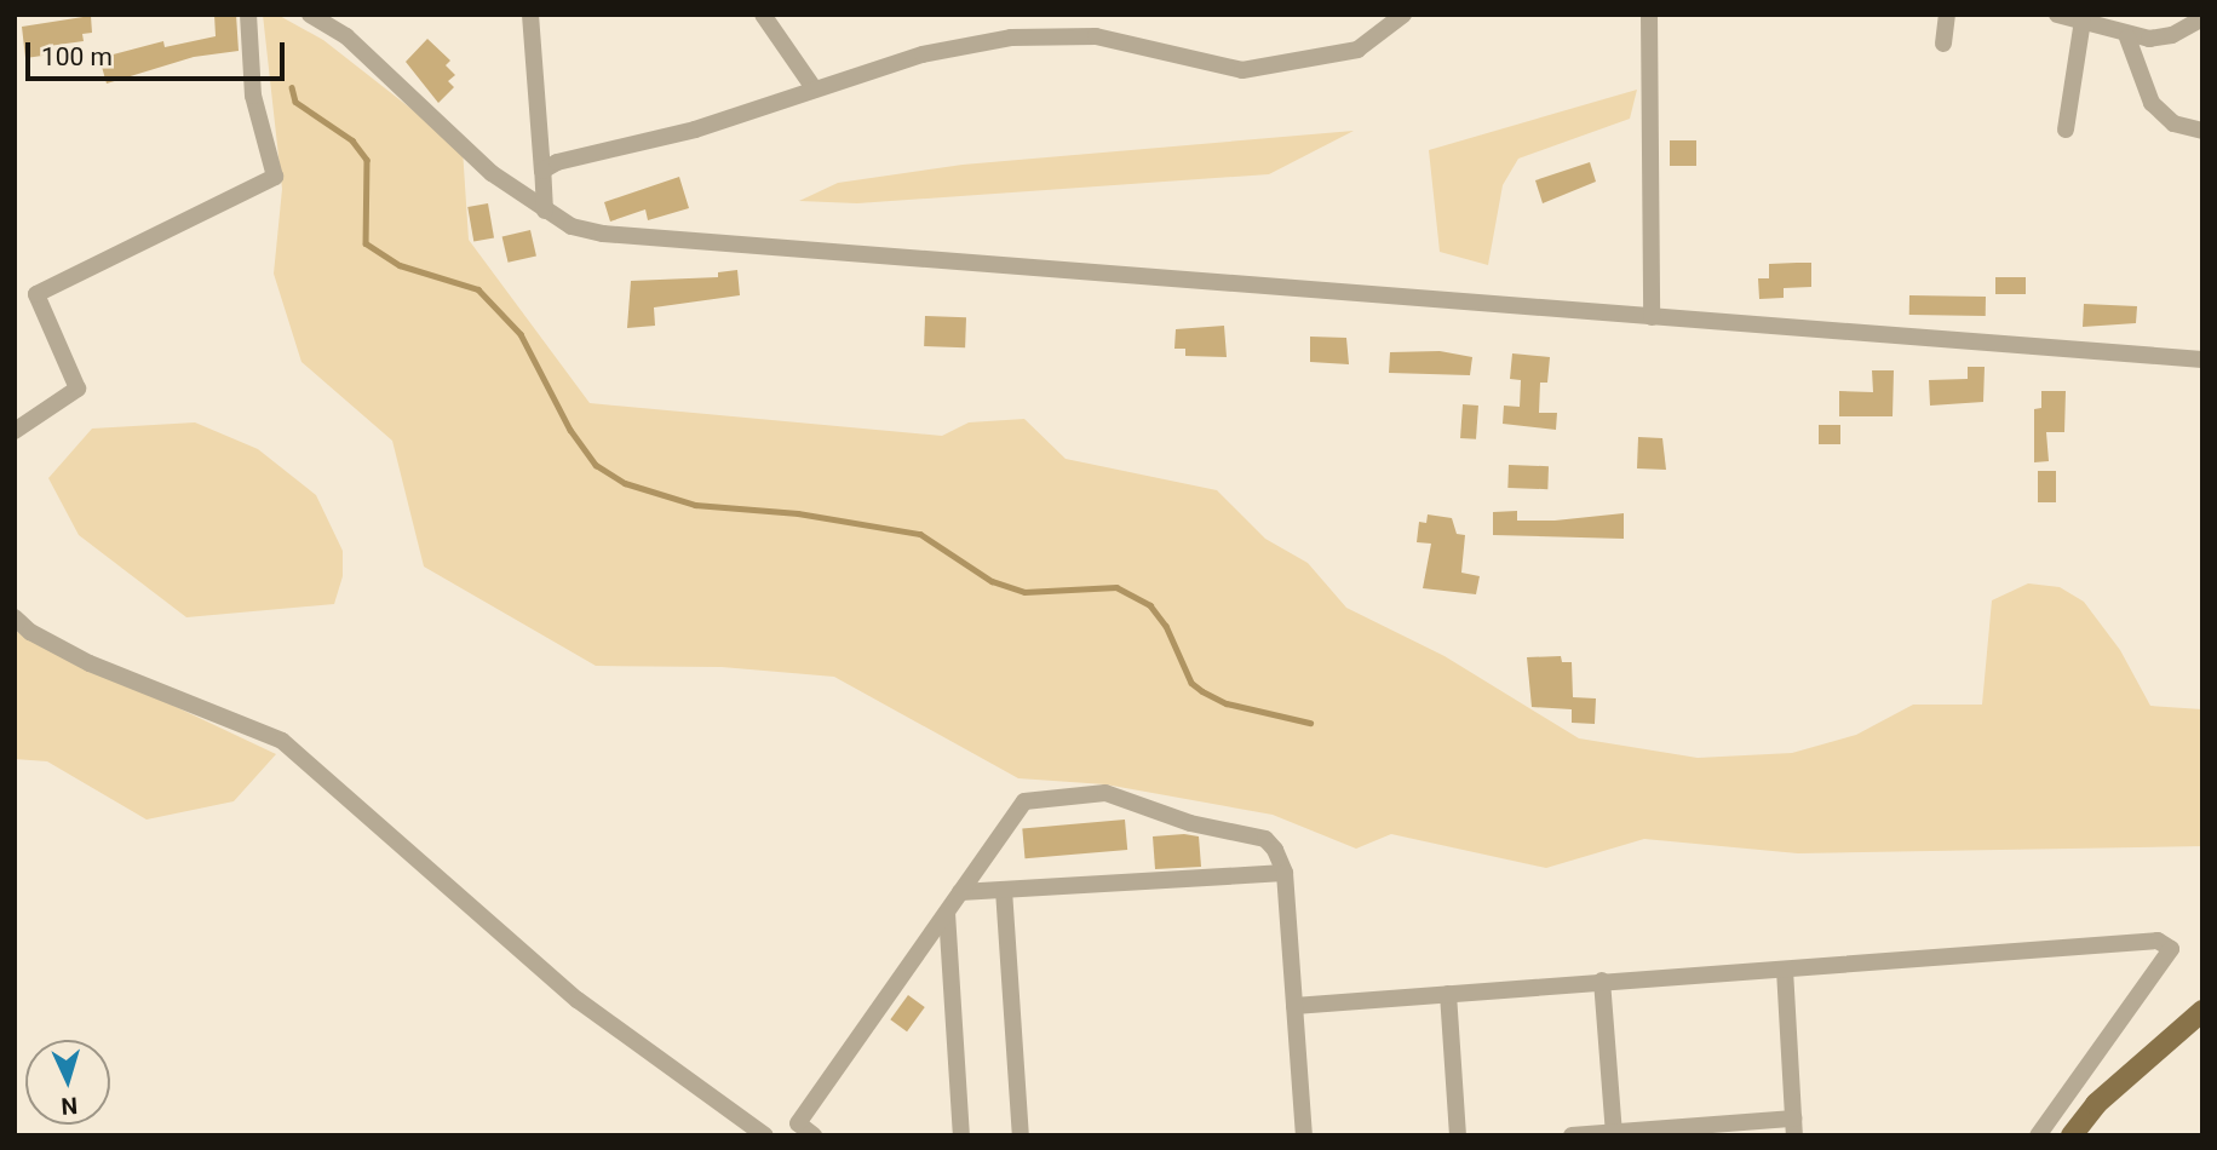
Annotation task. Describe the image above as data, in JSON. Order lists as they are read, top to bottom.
{
  "scale_bar": "100 m",
  "north": "bottom"
}
